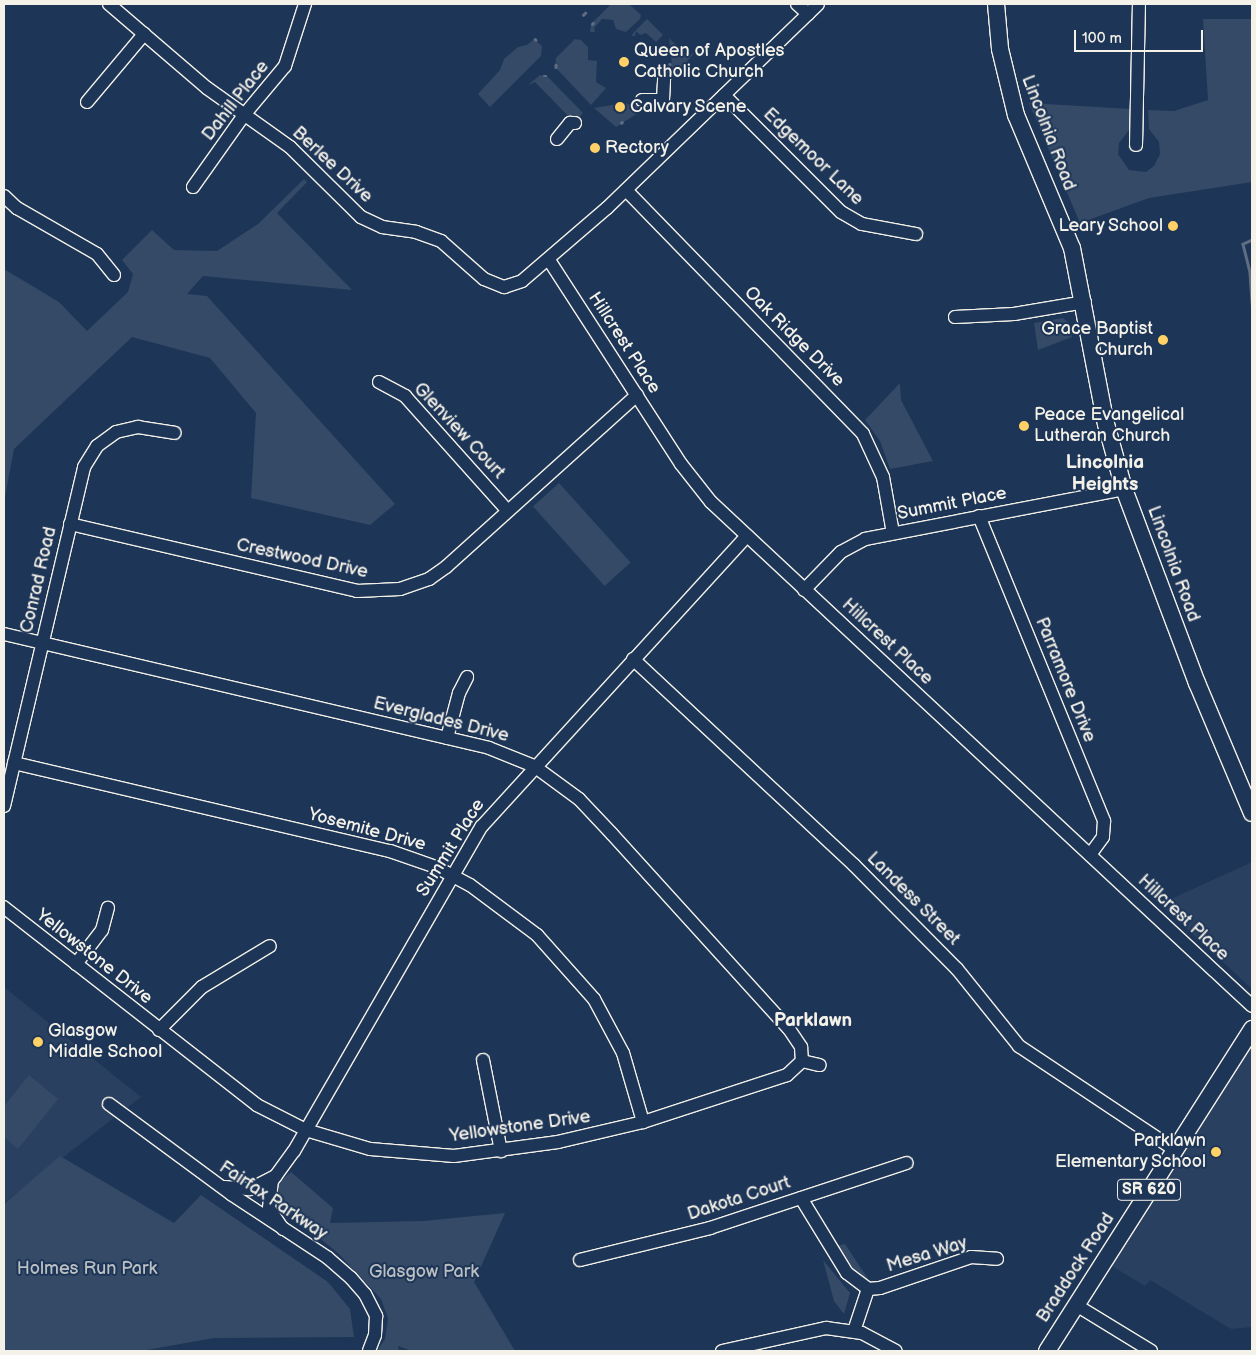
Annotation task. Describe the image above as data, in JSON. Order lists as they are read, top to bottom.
{
  "streets": {
    "main road": ["Lincolnia Road", "SR 620", "Braddock Road"],
    "street": [
      "Dahill Place",
      "Edgemoor Lane",
      "Berlee Drive",
      "Oak Ridge Drive",
      "Hillcrest Place",
      "Glenview Court",
      "Summit Place",
      "Crestwood Drive",
      "Conrad Road",
      "Parramore Drive",
      "Everglades Drive",
      "Yosemite Drive",
      "Landess Street",
      "Yellowstone Drive",
      "Dakota Court",
      "Fairfax Parkway",
      "Mesa Way"
    ]
  },
  "crossings": [
    ["Dahill Place", "Berlee Drive"],
    ["Lincolnia Road", "Summit Place"],
    ["Edgemoor Lane", "Berlee Drive"],
    ["Berlee Drive", "Oak Ridge Drive"],
    ["Berlee Drive", "Hillcrest Place"],
    ["Oak Ridge Drive", "Summit Place"],
    ["Hillcrest Place", "Summit Place"],
    ["Hillcrest Place", "Crestwood Drive"],
    ["Hillcrest Place", "Parramore Drive"],
    ["Glenview Court", "Crestwood Drive"],
    ["Summit Place", "Parramore Drive"],
    ["Summit Place", "Everglades Drive"],
    ["Summit Place", "Yosemite Drive"],
    ["Summit Place", "Landess Street"],
    ["Summit Place", "Yellowstone Drive"],
    ["Summit Place", "Fairfax Parkway"],
    ["Crestwood Drive", "Conrad Road"],
    ["Conrad Road", "Everglades Drive"],
    ["Conrad Road", "Yosemite Drive"],
    ["Everglades Drive", "Yellowstone Drive"],
    ["Yosemite Drive", "Yellowstone Drive"],
    ["Landess Street", "Braddock Road"]
  ],
  "districts": ["Lincolnia Heights", "Parklawn"],
  "parks": ["Holmes Run Park", "Glasgow Park"],
  "places": [
    "Queen of Apostles Catholic Church",
    "Calvary Scene",
    "Rectory",
    "Leary School",
    "Grace Baptist Church",
    "Peace Evangelical Lutheran Church",
    "Glasgow Middle School",
    "Parklawn Elementary School"
  ],
  "scale_bar": "100 m"
}
